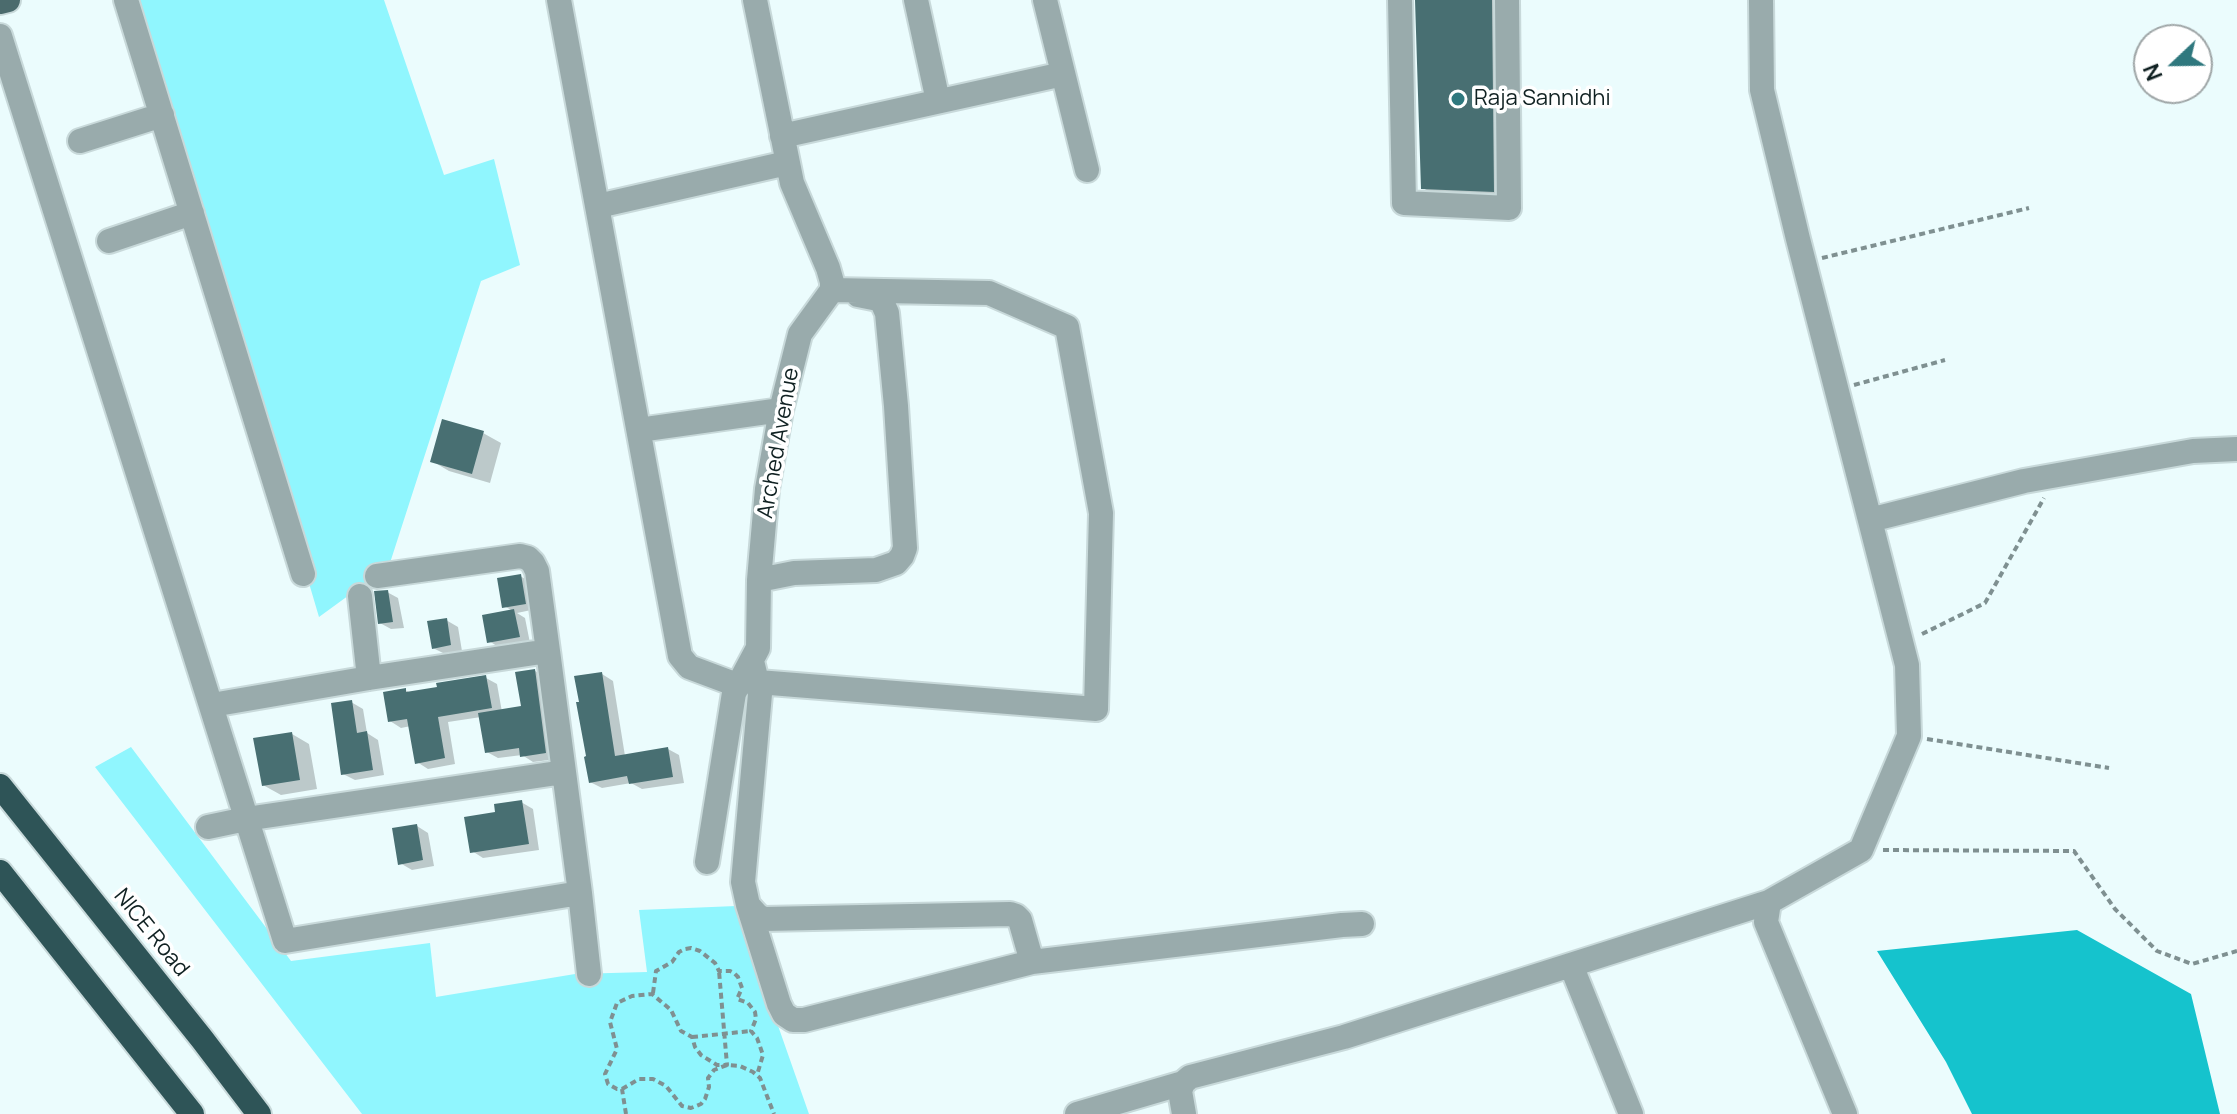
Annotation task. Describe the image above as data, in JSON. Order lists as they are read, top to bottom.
{
  "streets": {
    "highway": ["NICE Road"],
    "street": ["Arched Avenue"]
  },
  "places": ["Raja Sannidhi"],
  "north": "left"
}
